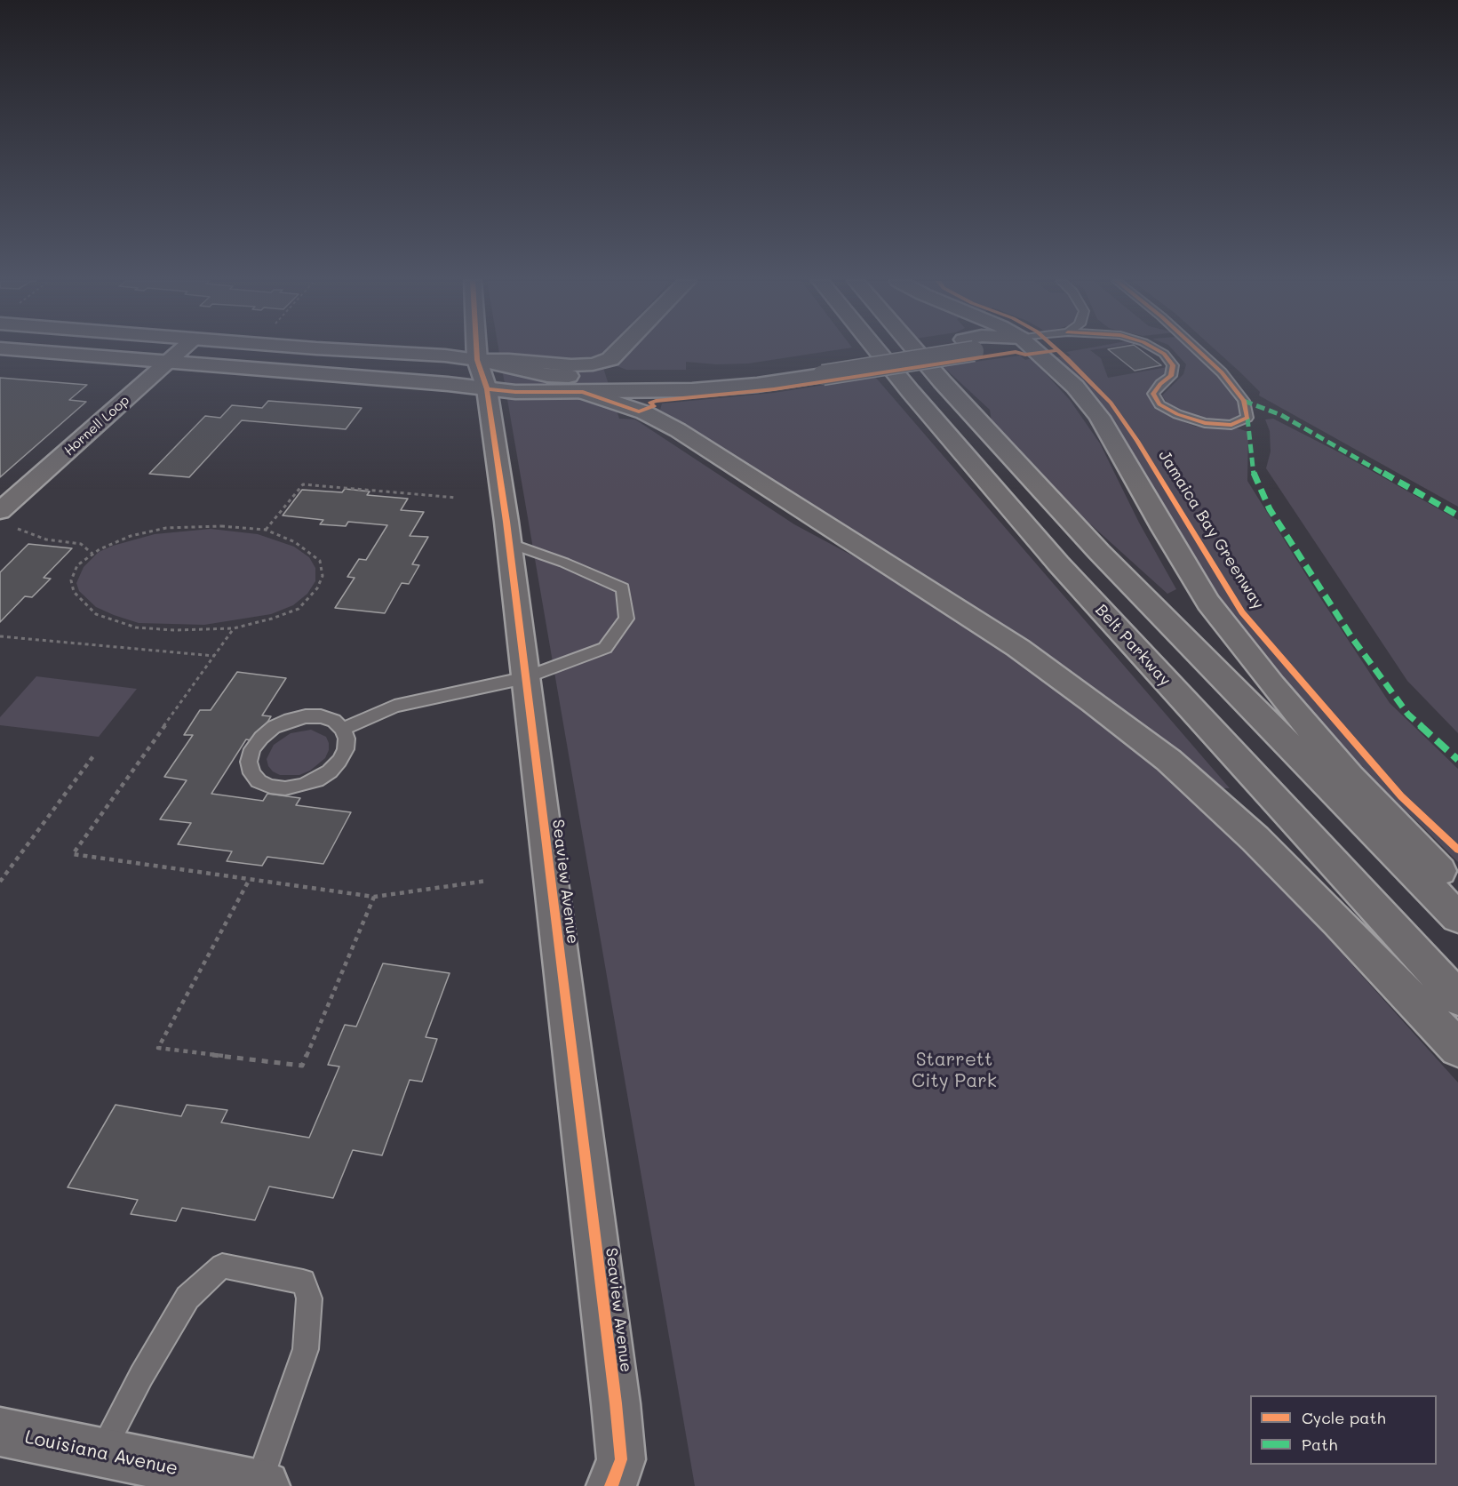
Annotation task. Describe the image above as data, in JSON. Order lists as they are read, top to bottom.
{
  "streets": {
    "main road": [
      "Hornell Loop",
      "Belt Parkway",
      "Seaview Avenue",
      "Louisiana Avenue"
    ],
    "cycle path": ["Jamaica Bay Greenway"]
  },
  "parks": ["Starrett City Park"],
  "legend": ["Cycle path", "Path"]
}
